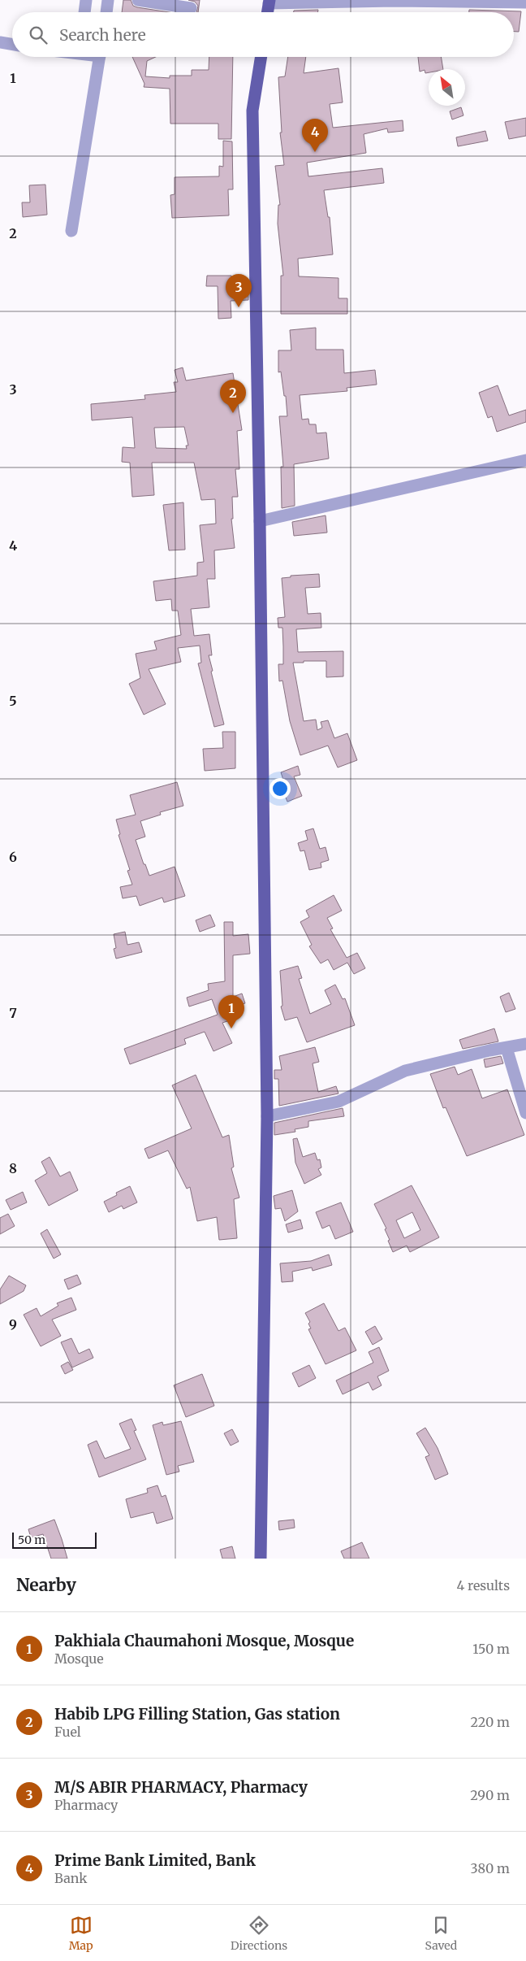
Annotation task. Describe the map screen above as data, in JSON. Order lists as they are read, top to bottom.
{
  "scale_bar": "50 m",
  "north": "top left",
  "page": {
    "search": "Search here",
    "pins": [
      "4",
      "3",
      "2",
      "1"
    ],
    "scale": "50 m",
    "heading": ["Nearby", "4 results"],
    "list": [
      {
        "mark": "1",
        "name": "Pakhiala Chaumahoni Mosque, Mosque",
        "note": "Mosque",
        "value": "150 m"
      },
      {
        "mark": "2",
        "name": "Habib LPG Filling Station, Gas station",
        "note": "Fuel",
        "value": "220 m"
      },
      {
        "mark": "3",
        "name": "M/S ABIR PHARMACY, Pharmacy",
        "note": "Pharmacy",
        "value": "290 m"
      },
      {
        "mark": "4",
        "name": "Prime Bank Limited, Bank",
        "note": "Bank",
        "value": "380 m"
      }
    ],
    "nav": ["Map", "Directions", "Saved"]
  },
  "grid": {
    "rows": [
      "1",
      "2",
      "3",
      "4",
      "5",
      "6",
      "7",
      "8",
      "9"
    ]
  }
}
